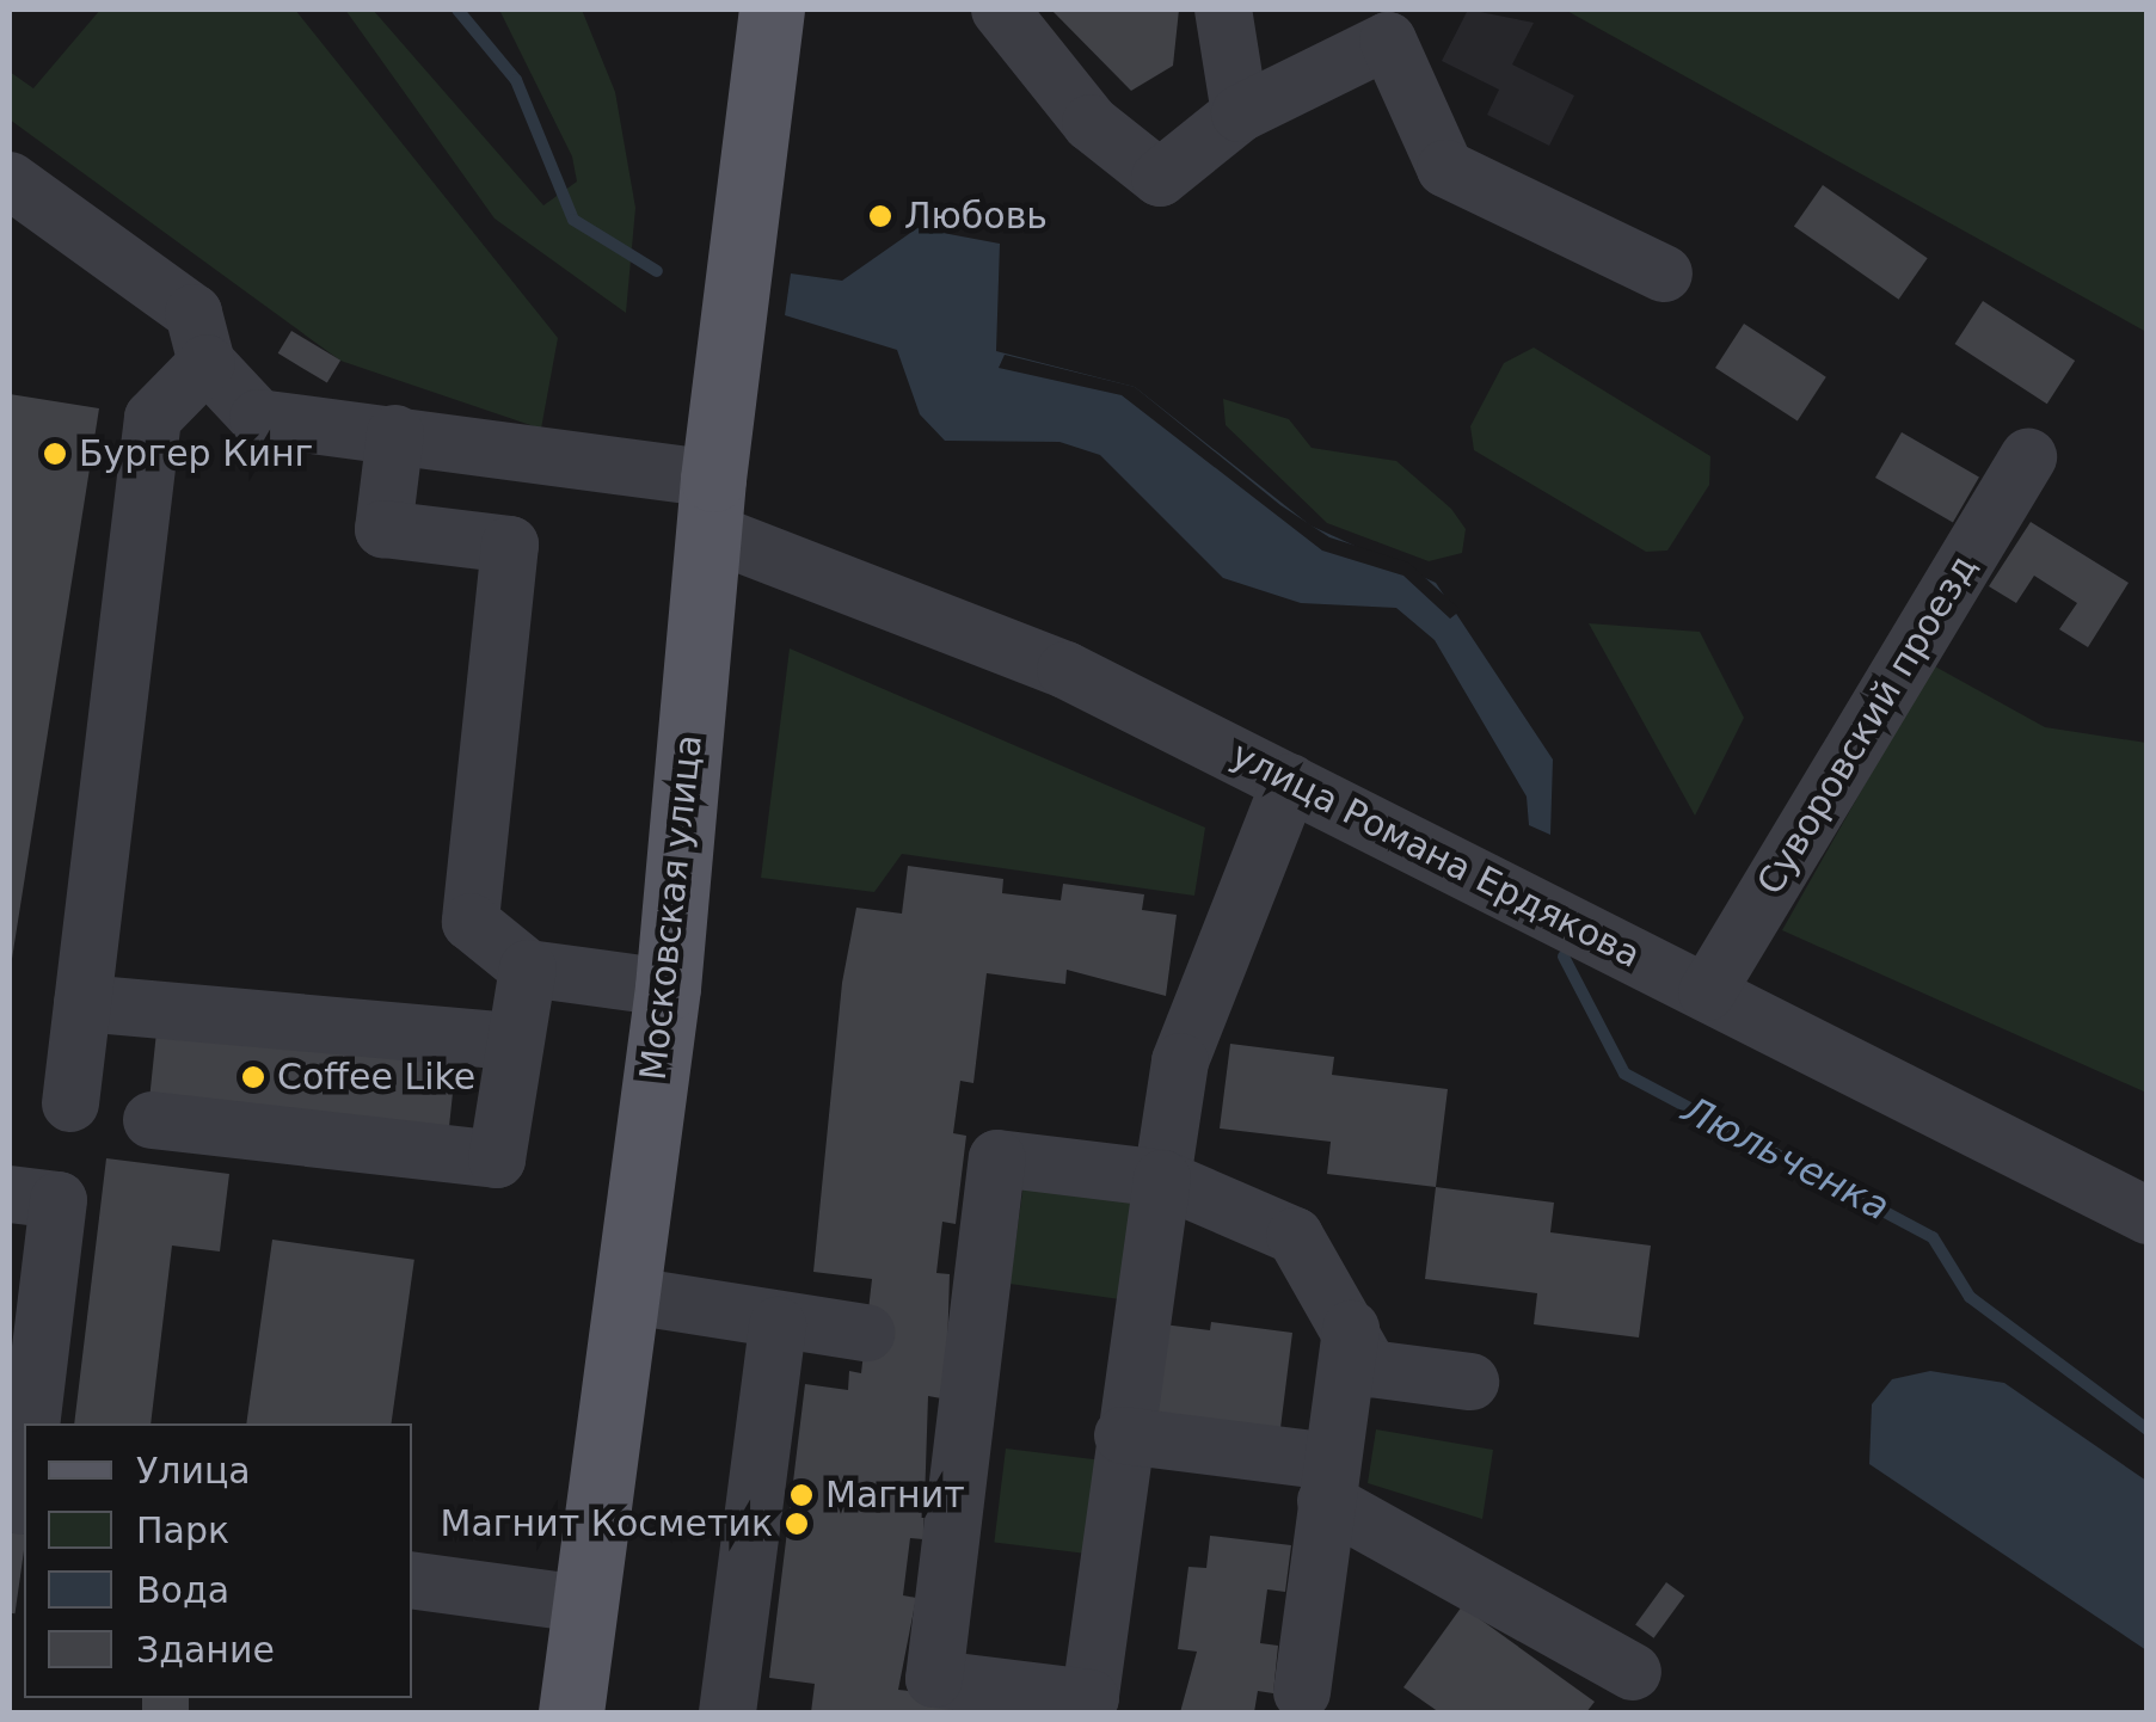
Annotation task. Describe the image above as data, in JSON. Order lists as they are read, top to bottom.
{
  "streets": {
    "main road": ["Московская улица"],
    "street": ["Суворовский проезд", "улица Романа Ердякова"]
  },
  "crossings": [
    ["Суворовский проезд", "улица Романа Ердякова"],
    ["улица Романа Ердякова", "Московская улица"]
  ],
  "water": ["Люльченка"],
  "places": [
    "Любовь",
    "Бургер Кинг",
    "Coffee Like",
    "Магнит",
    "Магнит Косметик"
  ],
  "legend": [
    "Улица",
    "Парк",
    "Вода",
    "Здание"
  ]
}
